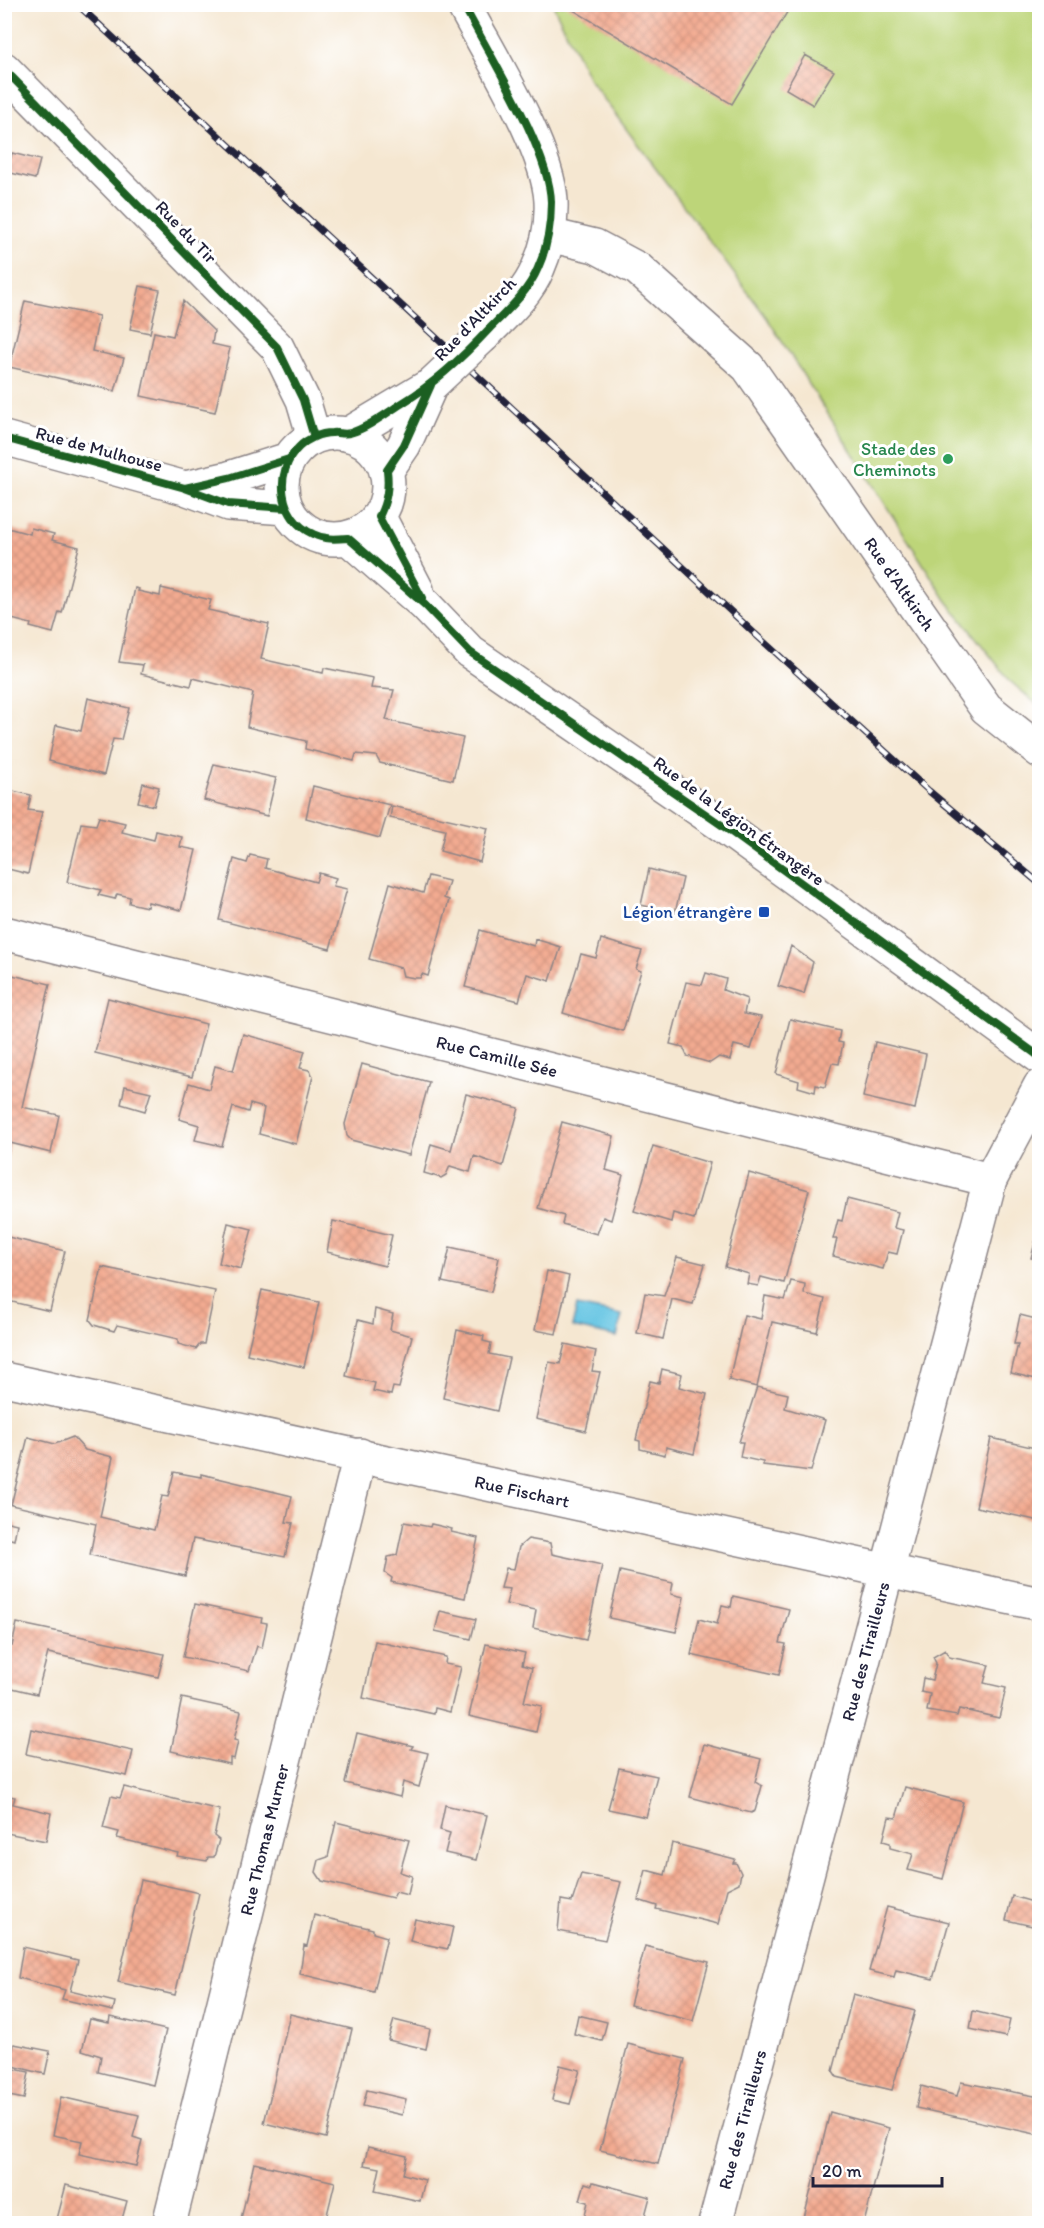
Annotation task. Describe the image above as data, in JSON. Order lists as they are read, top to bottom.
{
  "streets": {
    "street": [
      "Rue du Tir",
      "Rue d'Altkirch",
      "Rue de Mulhouse",
      "Rue de la Légion Étrangère",
      "Rue Camille Sée",
      "Rue Fischart",
      "Rue des Tirailleurs",
      "Rue Thomas Murner"
    ]
  },
  "crossings": [
    ["Rue du Tir", "Rue d'Altkirch"],
    ["Rue du Tir", "Rue de Mulhouse"],
    ["Rue du Tir", "Rue de la Légion Étrangère"],
    ["Rue d'Altkirch", "Rue de Mulhouse"],
    ["Rue d'Altkirch", "Rue de la Légion Étrangère"],
    ["Rue de Mulhouse", "Rue de la Légion Étrangère"],
    ["Rue Camille Sée", "Rue des Tirailleurs"],
    ["Rue Fischart", "Rue des Tirailleurs"],
    ["Rue Fischart", "Rue Thomas Murner"]
  ],
  "places": {
    "other": ["Stade des Cheminots"],
    "transit": ["Légion étrangère"]
  },
  "scale_bar": "20 m"
}
